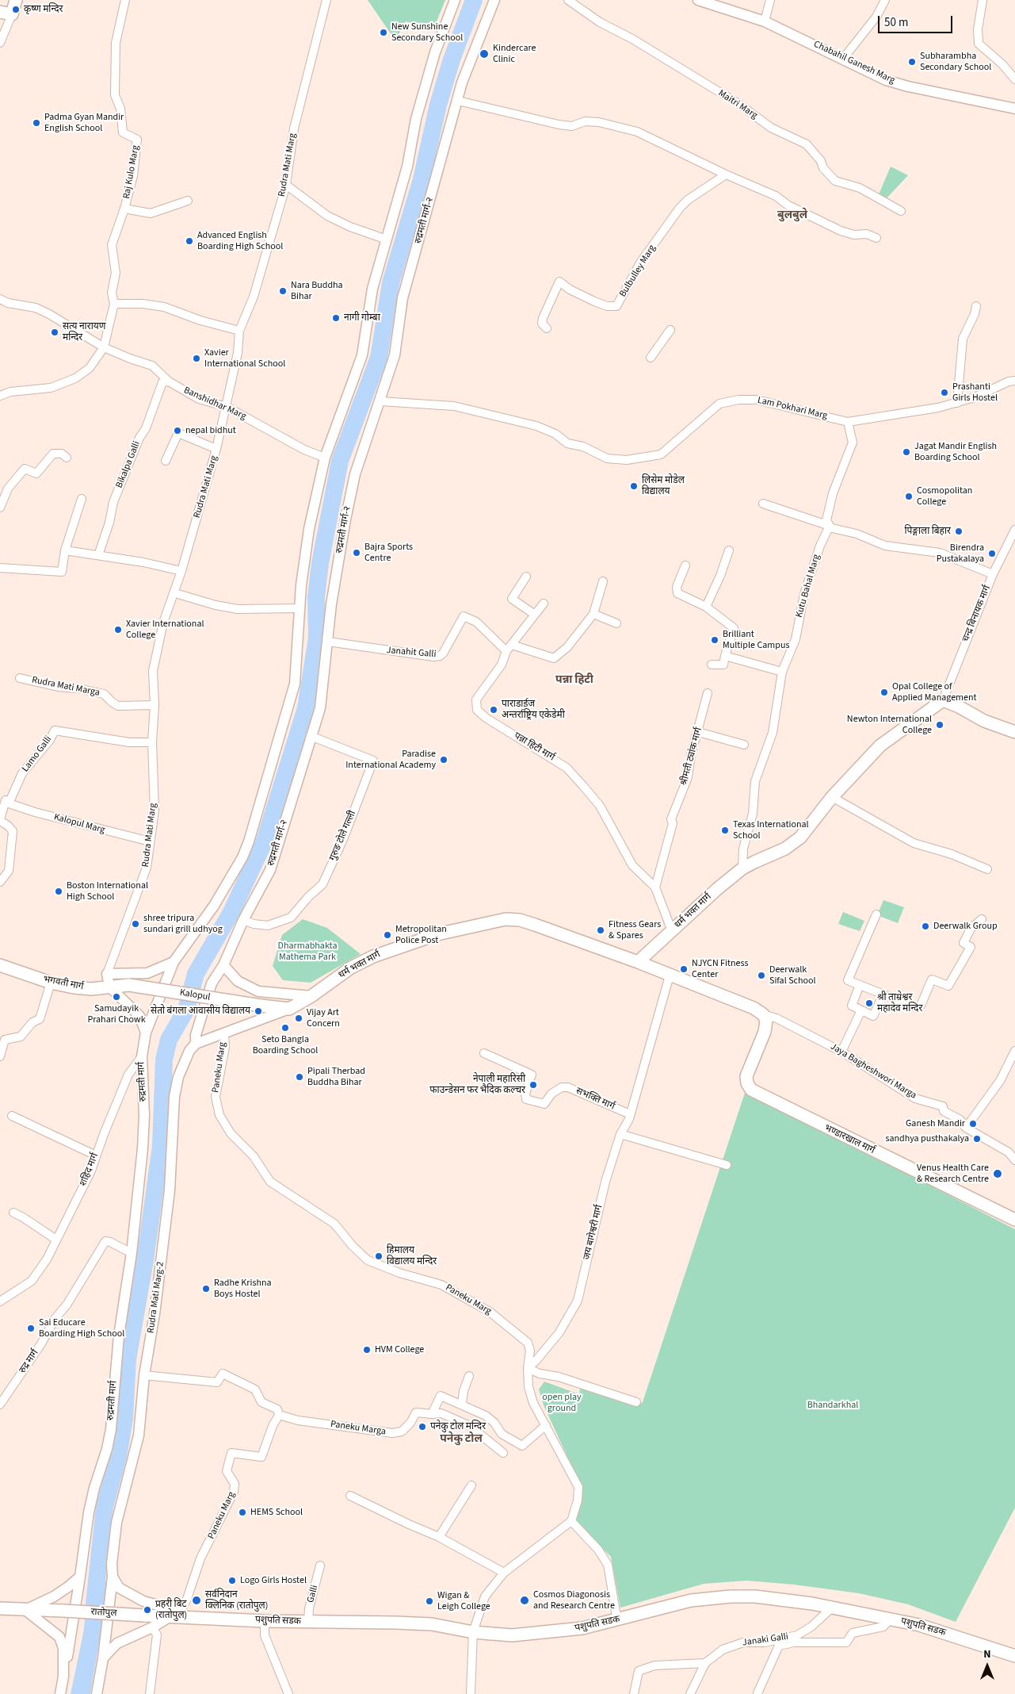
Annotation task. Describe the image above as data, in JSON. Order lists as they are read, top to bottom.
{
  "streets": {
    "main road": [
      "धर्म भक्त मार्ग",
      "भगवती मार्ग",
      "Kalopul",
      "भण्डारखाल मार्ग",
      "रातोपुल",
      "पशुपति सडक"
    ],
    "street": [
      "Chabahil Ganesh Marg",
      "Maitri Marg",
      "Rudra Mati Marg",
      "Raj Kulo Marg",
      "रुद्रमती मार्ग-२",
      "Bulbulley Marg",
      "Banshidhar Marg",
      "Lam Pokhari Marg",
      "Bikalpa Galli",
      "Kutu Bahal Marg",
      "चन्द्र बिनायक मार्ग",
      "Janahit Galli",
      "Rudra Mati Marga",
      "पन्ना हिटी मार्ग",
      "Lamo Galli",
      "श्रीमती ट्यांक मार्ग",
      "Kalopul Marg",
      "गुरुङ टोले गल्ली",
      "Paneku Marg",
      "Jaya Bagheshwori Marga",
      "रुद्रमती मार्ग",
      "सभक्ति मार्ग",
      "शहिद मार्ग",
      "जय बागेश्वरी मार्ग",
      "Rudra Mati Marg-2",
      "रुद्र मार्ग",
      "Paneku Marga",
      "Galli",
      "Janaki Galli"
    ]
  },
  "crossings": [
    ["Rudra Mati Marg", "Banshidhar Marg"],
    ["Rudra Mati Marg", "Rudra Mati Marga"],
    ["Rudra Mati Marg", "Lamo Galli"],
    ["Rudra Mati Marg", "Kalopul Marg"],
    ["Raj Kulo Marg", "Banshidhar Marg"],
    ["रुद्रमती मार्ग-२", "Lam Pokhari Marg"],
    ["रुद्रमती मार्ग-२", "Janahit Galli"],
    ["रुद्रमती मार्ग-२", "गुरुङ टोले गल्ली"],
    ["रुद्रमती मार्ग-२", "Rudra Mati Marg-2"],
    ["Banshidhar Marg", "Bikalpa Galli"],
    ["Banshidhar Marg", "रुद्रमती मार्ग"],
    ["Lam Pokhari Marg", "Kutu Bahal Marg"],
    ["Kutu Bahal Marg", "धर्म भक्त मार्ग"],
    ["चन्द्र बिनायक मार्ग", "धर्म भक्त मार्ग"],
    ["Janahit Galli", "पन्ना हिटी मार्ग"],
    ["पन्ना हिटी मार्ग", "श्रीमती ट्यांक मार्ग"],
    ["पन्ना हिटी मार्ग", "धर्म भक्त मार्ग"],
    ["Lamo Galli", "Kalopul Marg"],
    ["धर्म भक्त मार्ग", "Kalopul"],
    ["भगवती मार्ग", "Kalopul"],
    ["Paneku Marg", "जय बागेश्वरी मार्ग"],
    ["Paneku Marg", "Paneku Marga"],
    ["Paneku Marg", "रातोपुल"],
    ["Paneku Marg", "पशुपति सडक"],
    ["Jaya Bagheshwori Marga", "भण्डारखाल मार्ग"],
    ["रुद्रमती मार्ग", "शहिद मार्ग"],
    ["रुद्रमती मार्ग", "रुद्र मार्ग"],
    ["सभक्ति मार्ग", "जय बागेश्वरी मार्ग"],
    ["Galli", "पशुपति सडक"],
    ["रातोपुल", "पशुपति सडक"],
    ["पशुपति सडक", "Janaki Galli"]
  ],
  "districts": ["बुलबुले", "पन्ना हिटी", "पनेकु टोल"],
  "parks": ["Dharmabhakta Mathema Park", "open play ground", "Bhandarkhal"],
  "places": [
    "कृष्ण मन्दिर",
    "New Sunshine Secondary School",
    "Kindercare Clinic",
    "Subharambha Secondary School",
    "Padma Gyan Mandir English School",
    "Advanced English Boarding High School",
    "Nara Buddha Bihar",
    "नागी गोम्बा",
    "सत्य नारायण मन्दिर",
    "Xavier International School",
    "Prashanti Girls Hostel",
    "nepal bidhut",
    "Jagat Mandir English Boarding School",
    "लिसेम मोडेल विद्यालय",
    "Cosmopolitan College",
    "पिङ्गाला बिहार",
    "Bajra Sports Centre",
    "Birendra Pustakalaya",
    "Xavier International College",
    "Brilliant Multiple Campus",
    "Opal College of Applied Management",
    "पाराडाईज अन्तर्राष्ट्रिय एकेडेमी",
    "Newton International College",
    "Paradise International Academy",
    "Texas International School",
    "Boston International High School",
    "shree tripura sundari grill udhyog",
    "Deerwalk Group",
    "Fitness Gears & Spares",
    "Metropolitan Police Post",
    "NJYCN Fitness Center",
    "Deerwalk Sifal School",
    "Samudayik Prahari Chowk",
    "श्री ताम्रेश्वर महादेव मन्दिर",
    "सेतो बंगला आवासीय विद्यालय",
    "Vijay Art Concern",
    "Seto Bangla Boarding School",
    "Pipali Therbad Buddha Bihar",
    "नेपाली महारिसी फाउन्डेसन फर भैदिक कल्चर",
    "Ganesh Mandir",
    "sandhya pusthakalya",
    "Venus Health Care & Research Centre",
    "हिमालय विद्यालय मन्दिर",
    "Radhe Krishna Boys Hostel",
    "Sai Educare Boarding High School",
    "HVM College",
    "पनेकु टोल मन्दिर",
    "HEMS School",
    "Logo Girls Hostel",
    "सर्वनिदान क्लिनिक (रातोपुल)",
    "Cosmos Diagonosis and Research Centre",
    "Wigan & Leigh College",
    "प्रहरी बिट (रातोपुल)"
  ],
  "scale_bar": "50 m",
  "north": "top"
}
